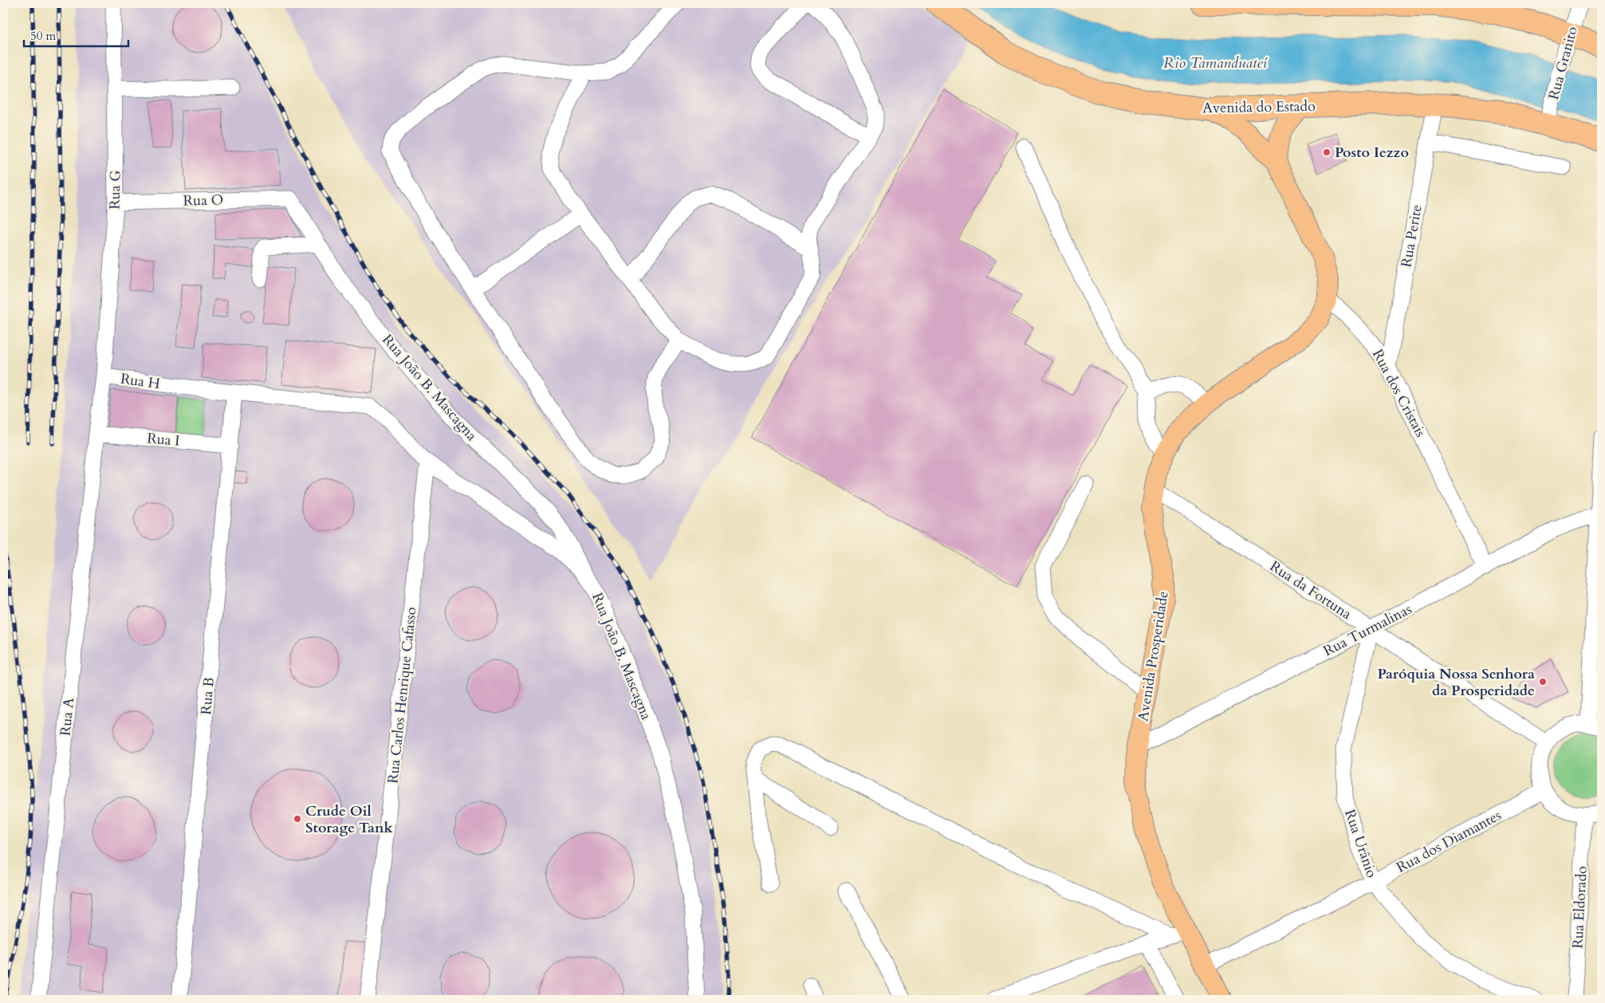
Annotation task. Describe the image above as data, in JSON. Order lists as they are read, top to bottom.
{
  "streets": {
    "highway": ["Avenida do Estado"],
    "main road": ["Avenida Prosperidade"],
    "street": [
      "Rua Granito",
      "Rua G",
      "Rua O",
      "Rua Perite",
      "Rua H",
      "Rua João B. Mascagna",
      "Rua dos Cristais",
      "Rua I",
      "Rua da Fortuna",
      "Rua Turmalinas",
      "Rua Carlos Henrique Cafasso",
      "Rua B",
      "Rua A",
      "Rua dos Diamantes",
      "Rua Urânio",
      "Rua Eldorado"
    ]
  },
  "crossings": [
    ["Rua Granito", "Avenida do Estado"],
    ["Avenida do Estado", "Rua Perite"],
    ["Rua G", "Rua O"],
    ["Rua G", "Rua H"],
    ["Rua O", "Rua João B. Mascagna"],
    ["Rua Perite", "Rua dos Cristais"],
    ["Rua H", "Rua João B. Mascagna"],
    ["Rua H", "Rua I"],
    ["Rua H", "Rua Carlos Henrique Cafasso"],
    ["Rua H", "Rua B"],
    ["Rua H", "Rua A"],
    ["Rua dos Cristais", "Rua Turmalinas"],
    ["Rua dos Cristais", "Avenida Prosperidade"],
    ["Rua I", "Rua B"],
    ["Rua I", "Rua A"],
    ["Rua da Fortuna", "Rua Turmalinas"],
    ["Rua da Fortuna", "Avenida Prosperidade"],
    ["Rua da Fortuna", "Rua Urânio"],
    ["Rua Turmalinas", "Avenida Prosperidade"],
    ["Rua Turmalinas", "Rua Urânio"],
    ["Avenida Prosperidade", "Rua dos Diamantes"],
    ["Rua dos Diamantes", "Rua Urânio"]
  ],
  "water": ["Rio Tamanduateí"],
  "places": ["Posto Iezzo", "Paróquia Nossa Senhora da Prosperidade", "Crude Oil Storage Tank"],
  "scale_bar": "50 m"
}
